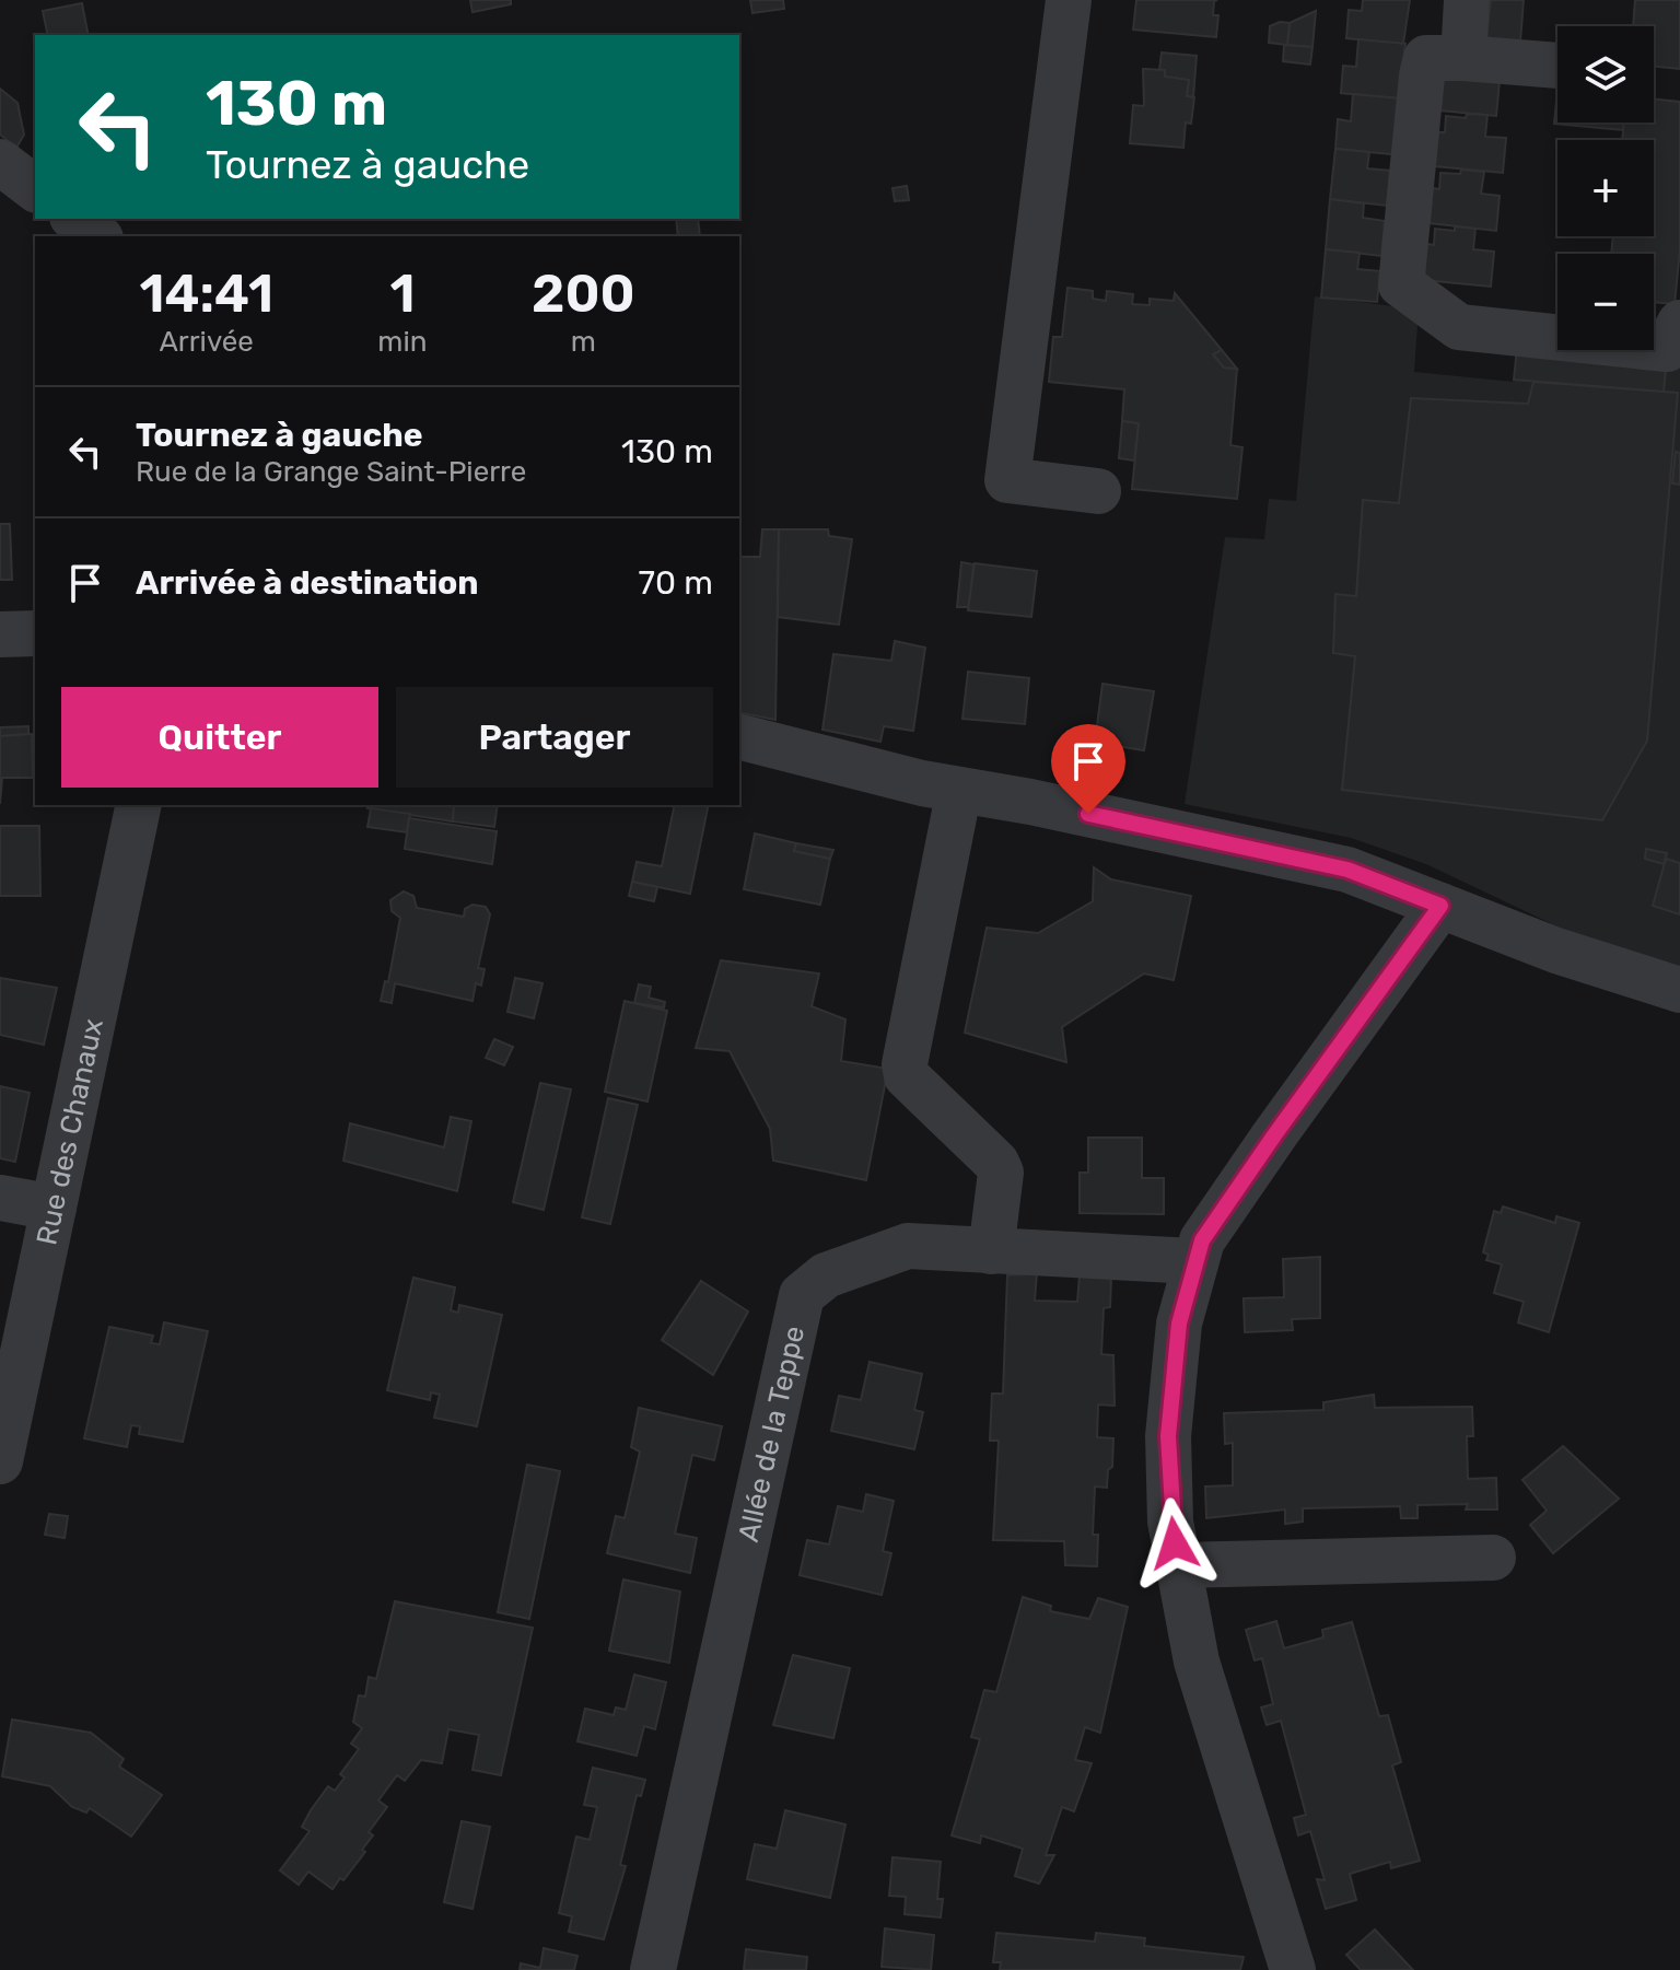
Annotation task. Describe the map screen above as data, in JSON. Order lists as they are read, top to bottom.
{
  "streets": {
    "street": ["Rue des Chanaux", "Allée de la Teppe"]
  },
  "page": {
    "map_buttons": ["+", "−"],
    "turn": ["130 m", "Tournez à gauche"],
    "eta": [
      "14:41",
      "Arrivée",
      "1",
      "min",
      "200",
      "m"
    ],
    "list": [
      {
        "name": "Tournez à gauche",
        "note": "Rue de la Grange Saint-Pierre",
        "value": "130 m"
      },
      {
        "name": "Arrivée à destination",
        "value": "70 m"
      }
    ],
    "buttons": ["Quitter", "Partager"]
  }
}
